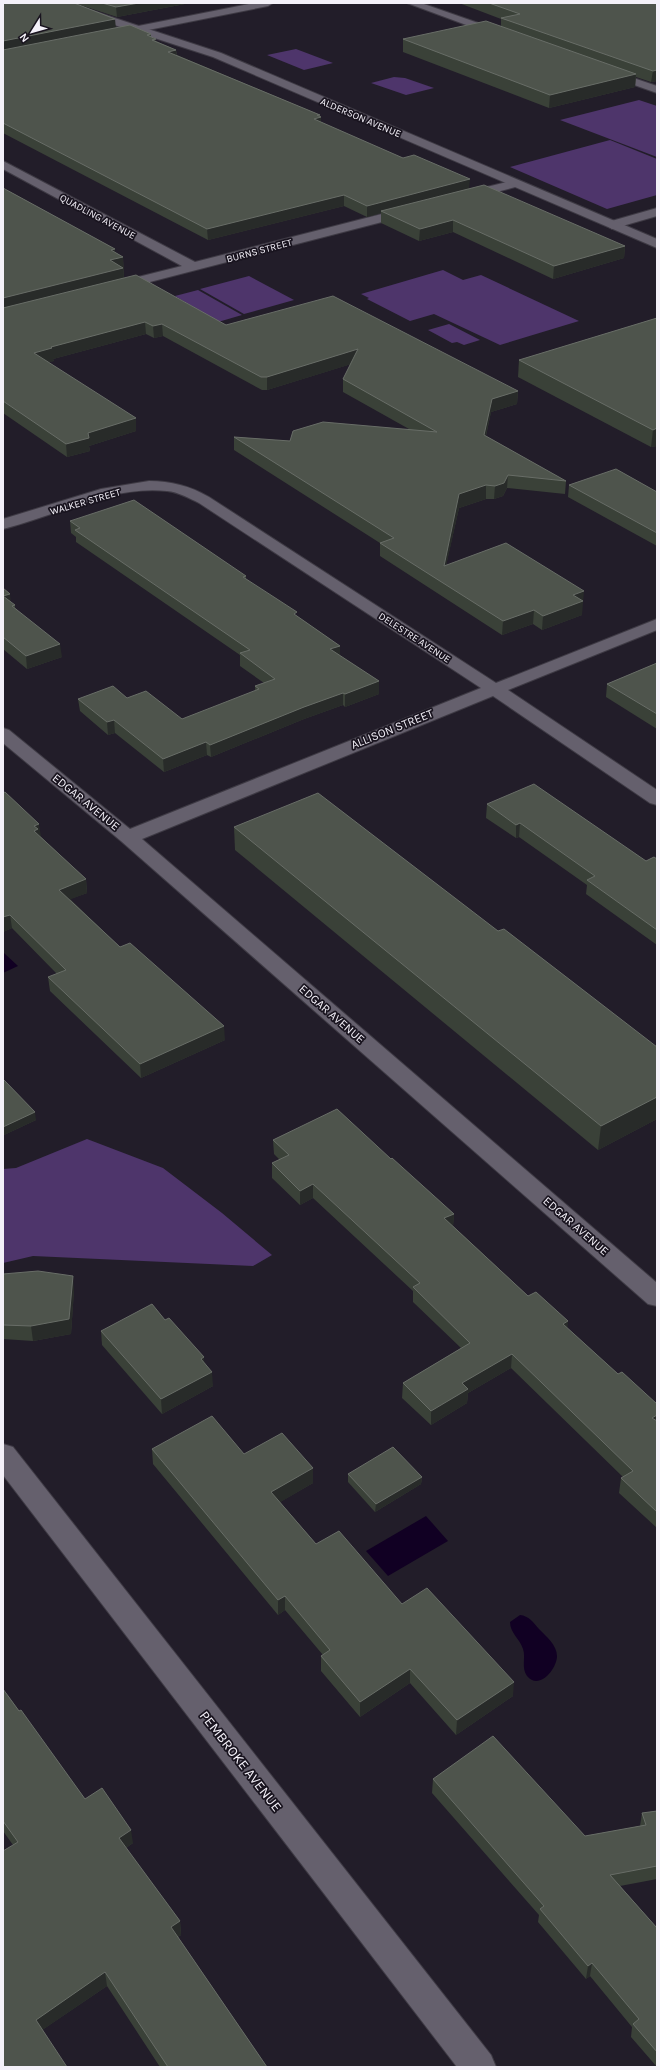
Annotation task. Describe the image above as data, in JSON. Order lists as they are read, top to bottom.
{
  "streets": {
    "street": [
      "ALDERSON AVENUE",
      "QUADLING AVENUE",
      "BURNS STREET",
      "WALKER STREET",
      "DELESTRE AVENUE",
      "ALLISON STREET",
      "EDGAR AVENUE",
      "PEMBROKE AVENUE"
    ]
  },
  "crossings": [
    ["QUADLING AVENUE", "BURNS STREET"],
    ["WALKER STREET", "DELESTRE AVENUE"],
    ["DELESTRE AVENUE", "ALLISON STREET"],
    ["ALLISON STREET", "EDGAR AVENUE"]
  ],
  "north": "bottom left"
}
